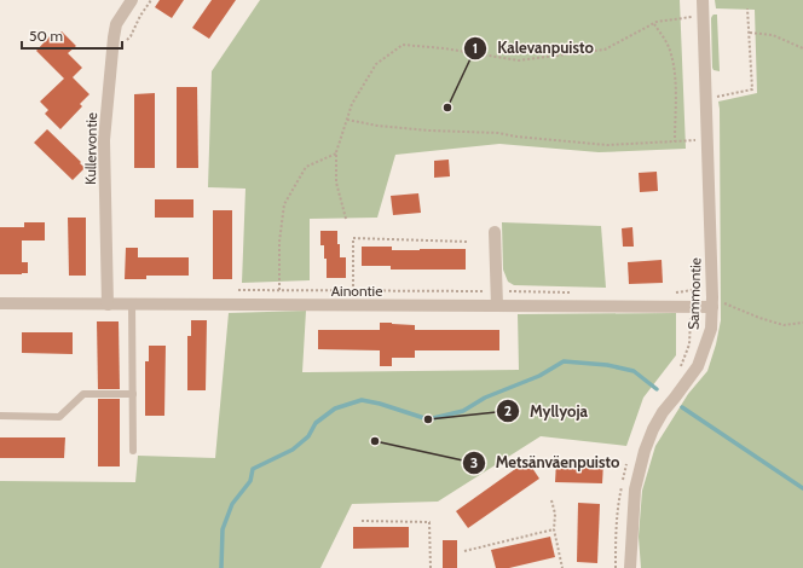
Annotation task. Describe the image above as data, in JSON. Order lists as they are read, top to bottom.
{
  "streets": {
    "street": ["Kullervontie", "Ainontie", "Sammontie"]
  },
  "crossings": [
    ["Kullervontie", "Ainontie"],
    ["Ainontie", "Sammontie"]
  ],
  "places": ["Kalevanpuisto", "Myllyoja", "Metsänväenpuisto"],
  "scale_bar": "50 m"
}
